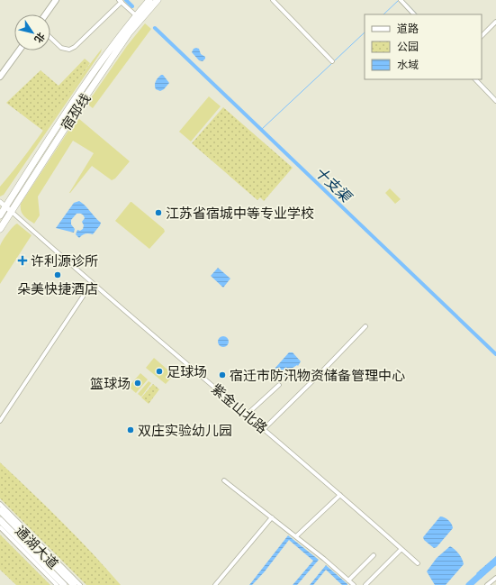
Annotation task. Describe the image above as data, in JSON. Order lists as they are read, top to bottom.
{
  "streets": {
    "main road": ["宿邳线", "通湖大道"],
    "street": ["紫金山北路"]
  },
  "crossings": [
    ["宿邳线", "紫金山北路"]
  ],
  "water": ["十支渠"],
  "places": {
    "other": [
      "江苏省宿城中等专业学校",
      "朵美快捷酒店",
      "足球场",
      "宿迁市防汛物资储备管理中心",
      "篮球场",
      "双庄实验幼儿园"
    ],
    "health": ["许利源诊所"]
  },
  "legend": ["道路", "公园", "水域"],
  "north": "bottom right"
}
